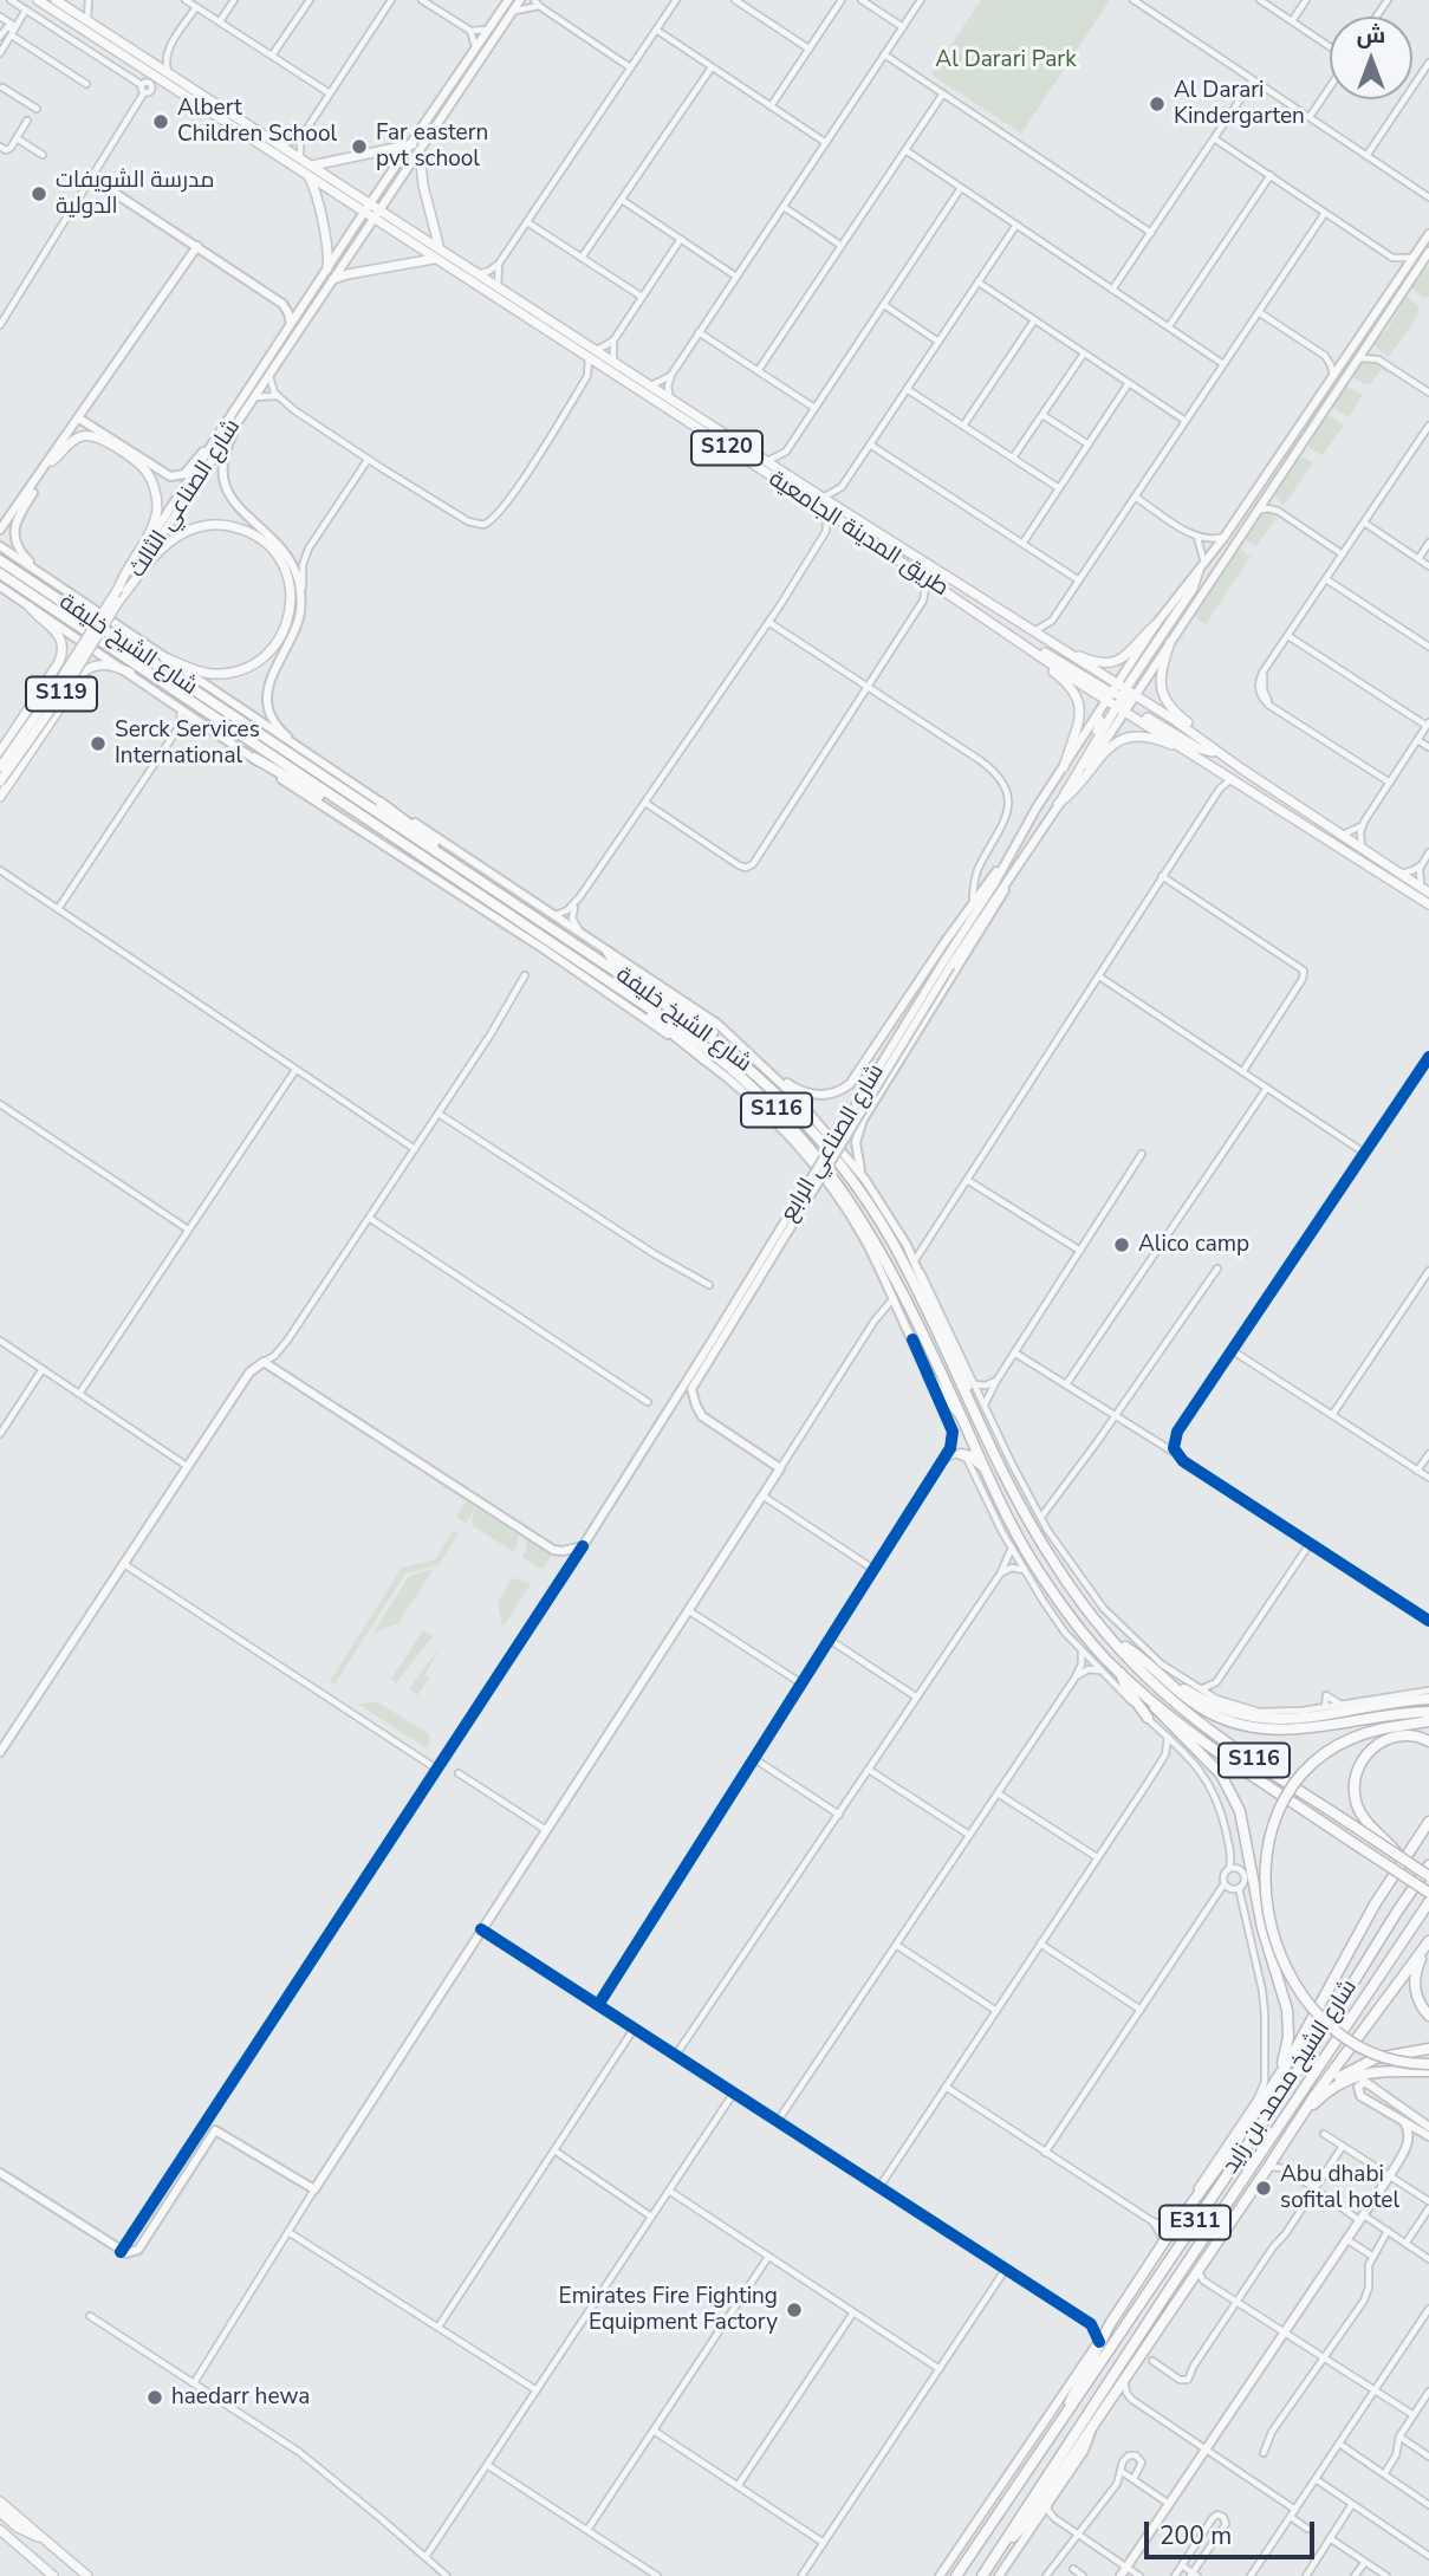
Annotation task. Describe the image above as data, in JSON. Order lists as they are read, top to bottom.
{
  "streets": {
    "highway": [
      "شارع الشيخ خليفة",
      "S116",
      "شارع الشيخ محمد بن زايد",
      "E311"
    ],
    "main road": [
      "S120",
      "شارع الصناعي الثالث",
      "طريق المدينة الجامعية",
      "S119",
      "شارع الصناعي الرابع"
    ]
  },
  "crossings": [
    ["شارع الصناعي الثالث", "طريق المدينة الجامعية"],
    ["طريق المدينة الجامعية", "شارع الصناعي الرابع"],
    ["شارع الشيخ خليفة", "S116"]
  ],
  "parks": ["Al Darari Park"],
  "places": [
    "Al Darari Kindergarten",
    "Albert Children School",
    "Far eastern pvt school",
    "مدرسة الشويفات الدولية",
    "Serck Services International",
    "Alico camp",
    "Abu dhabi sofital hotel",
    "Emirates Fire Fighting Equipment Factory",
    "haedarr hewa"
  ],
  "scale_bar": "200 m",
  "north": "top"
}
